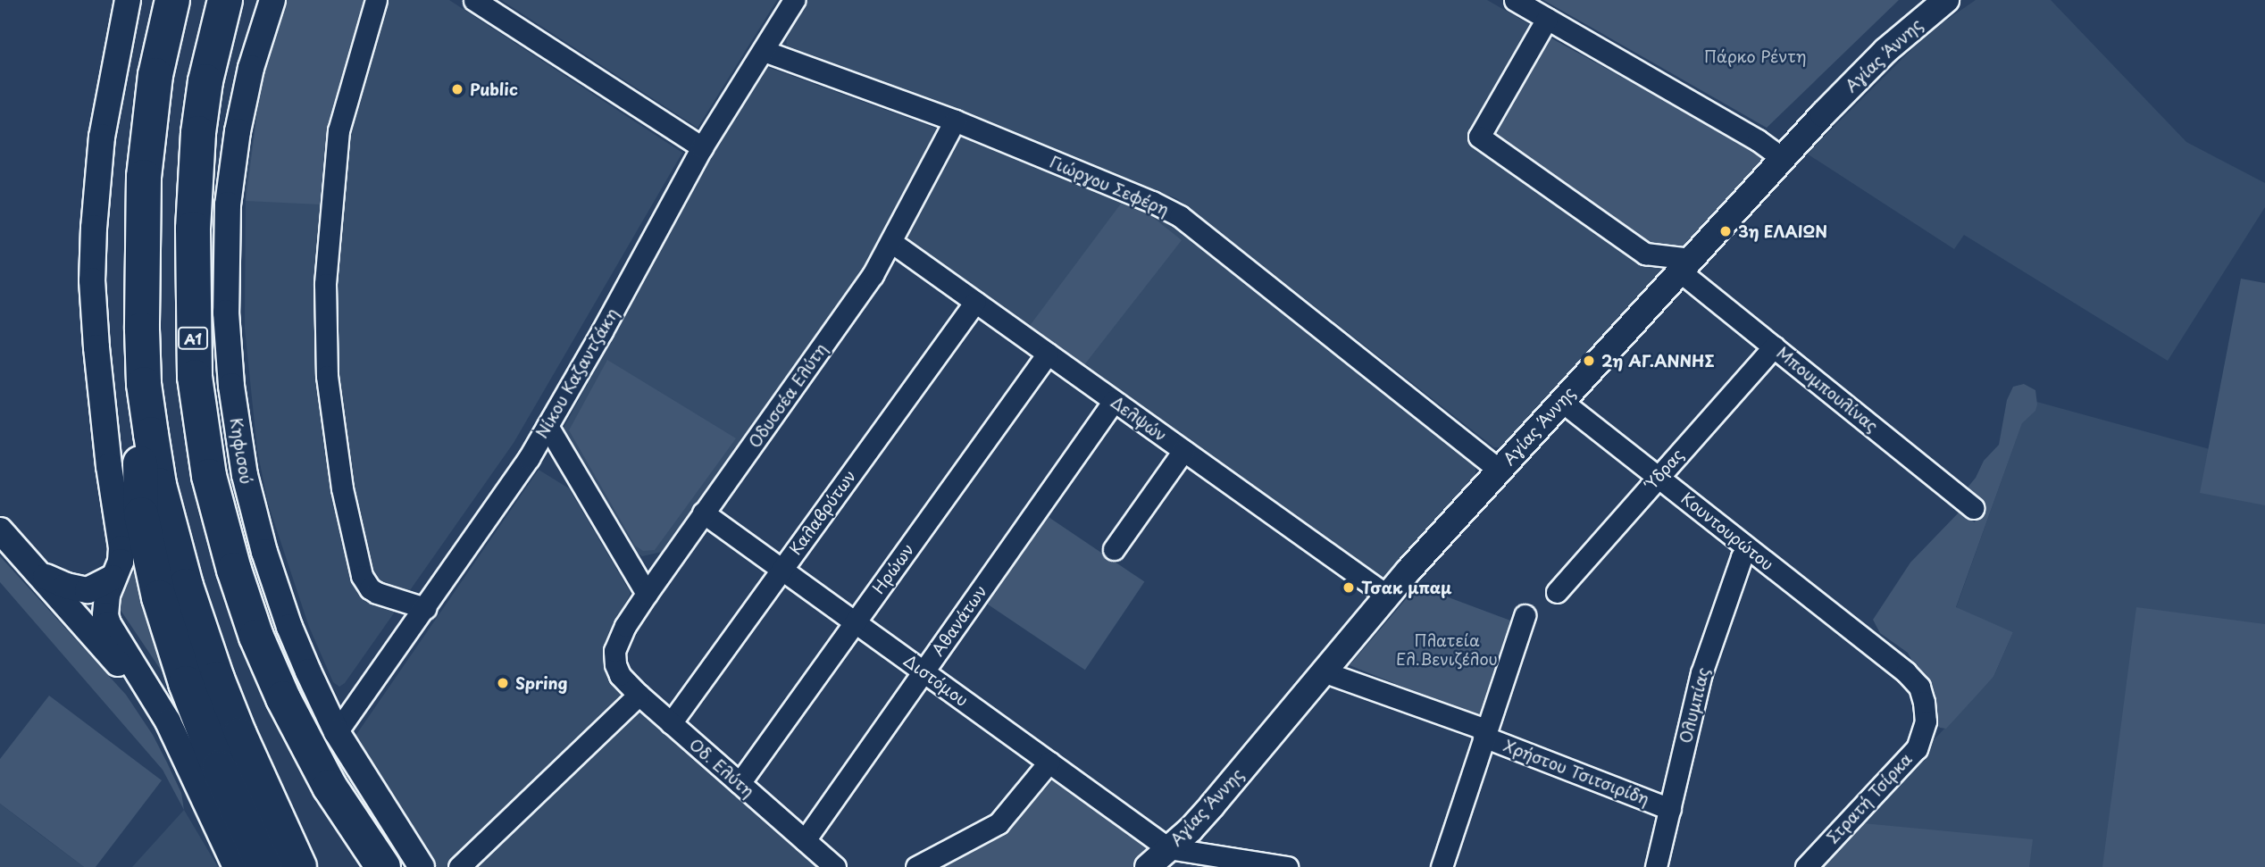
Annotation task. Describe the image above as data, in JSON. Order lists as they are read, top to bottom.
{
  "streets": {
    "highway": ["Α1"],
    "street": [
      "Αγίας Άννης",
      "Γιώργου Σεφέρη",
      "Νίκου Καζαντζάκη",
      "Μπουμπουλίνας",
      "Οδυσσέα Ελύτη",
      "Δελψών",
      "Κηφισού",
      "Ύδρας",
      "Καλαβρύτων",
      "Κουντουρώτου",
      "Ηρώων",
      "Αθανάτων",
      "Διστόμου",
      "Ολυμπίας",
      "Οδ. Ελύτη",
      "Χρήστου Τσιτσιρίδη",
      "Στρατή Τσίρκα"
    ]
  },
  "crossings": [
    ["Αγίας Άννης", "Γιώργου Σεφέρη"],
    ["Αγίας Άννης", "Μπουμπουλίνας"],
    ["Αγίας Άννης", "Δελψών"],
    ["Αγίας Άννης", "Κουντουρώτου"],
    ["Αγίας Άννης", "Διστόμου"],
    ["Αγίας Άννης", "Χρήστου Τσιτσιρίδη"],
    ["Γιώργου Σεφέρη", "Νίκου Καζαντζάκη"],
    ["Γιώργου Σεφέρη", "Οδυσσέα Ελύτη"],
    ["Νίκου Καζαντζάκη", "Κηφισού"],
    ["Μπουμπουλίνας", "Ύδρας"],
    ["Οδυσσέα Ελύτη", "Δελψών"],
    ["Οδυσσέα Ελύτη", "Διστόμου"],
    ["Οδυσσέα Ελύτη", "Οδ. Ελύτη"],
    ["Δελψών", "Καλαβρύτων"],
    ["Δελψών", "Ηρώων"],
    ["Δελψών", "Αθανάτων"],
    ["Ύδρας", "Κουντουρώτου"],
    ["Καλαβρύτων", "Διστόμου"],
    ["Καλαβρύτων", "Οδ. Ελύτη"],
    ["Κουντουρώτου", "Ολυμπίας"],
    ["Κουντουρώτου", "Στρατή Τσίρκα"],
    ["Ηρώων", "Διστόμου"],
    ["Ηρώων", "Οδ. Ελύτη"],
    ["Αθανάτων", "Διστόμου"],
    ["Αθανάτων", "Οδ. Ελύτη"],
    ["Ολυμπίας", "Χρήστου Τσιτσιρίδη"]
  ],
  "parks": ["Πάρκο Ρέντη", "Πλατεία Ελ.Βενιζέλου"],
  "places": [
    "Public",
    "3η ΕΛΑΙΩΝ",
    "2η ΑΓ.ΑΝΝΗΣ",
    "Τσακ μπαμ",
    "Spring"
  ]
}
